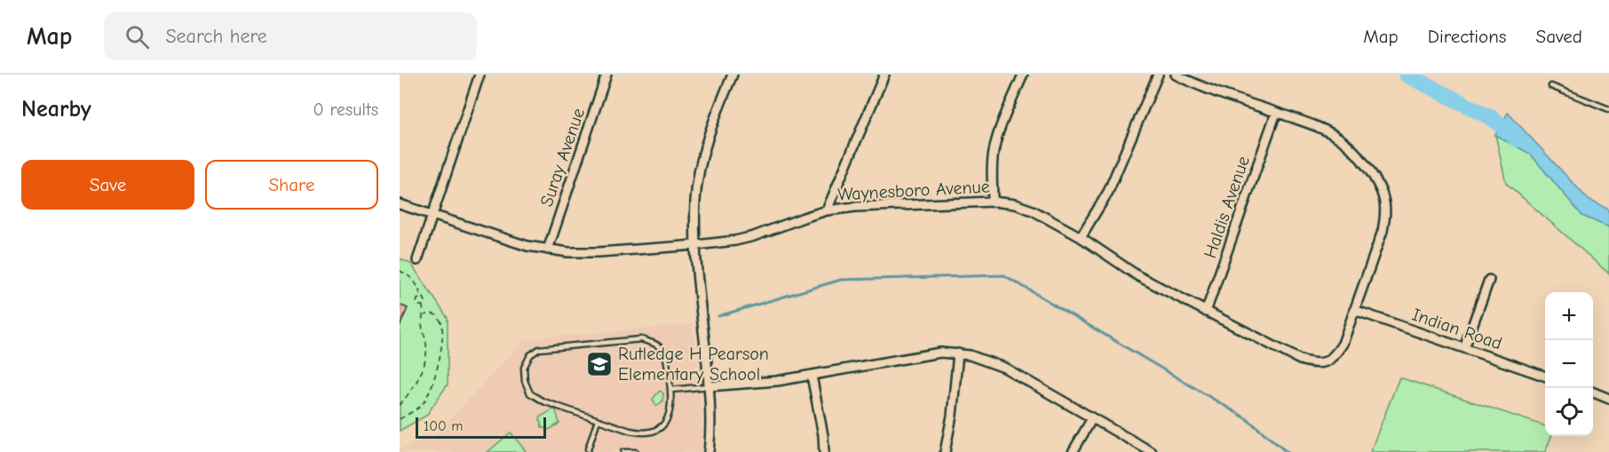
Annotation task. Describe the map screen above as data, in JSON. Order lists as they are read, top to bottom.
{
  "streets": {
    "street": [
      "Suray Avenue",
      "Waynesboro Avenue",
      "Haldis Avenue",
      "Indian Road"
    ]
  },
  "crossings": [
    ["Suray Avenue", "Waynesboro Avenue"],
    ["Waynesboro Avenue", "Haldis Avenue"],
    ["Waynesboro Avenue", "Indian Road"]
  ],
  "places": {
    "school or university": ["Rutledge H Pearson Elementary School"]
  },
  "scale_bar": "100 m",
  "page": {
    "header": "Map",
    "search": "Search here",
    "nav": ["Map", "Directions", "Saved"],
    "heading": ["Nearby", "0 results"],
    "buttons": ["Save", "Share"],
    "map_buttons": ["+", "−"],
    "scale": "100 m"
  }
}
